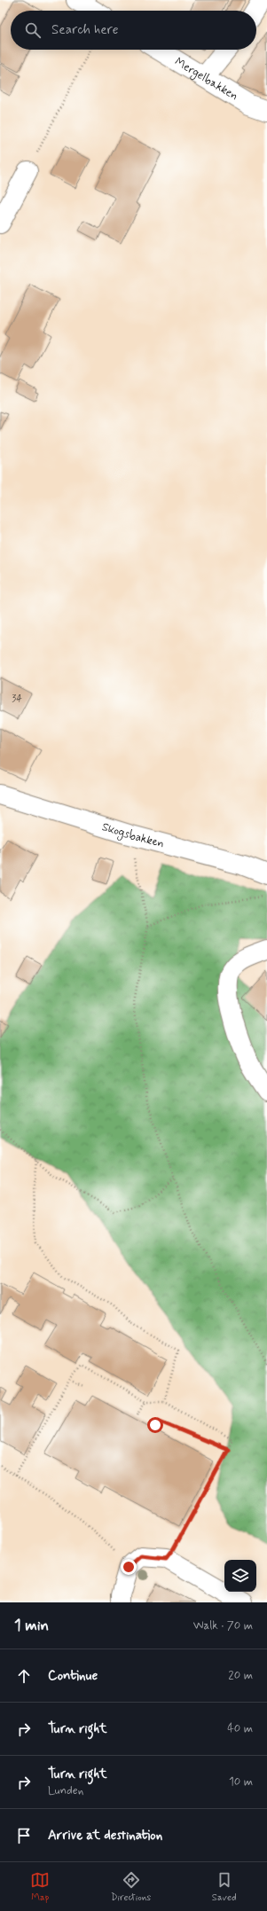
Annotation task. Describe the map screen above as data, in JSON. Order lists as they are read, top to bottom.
{
  "streets": {
    "street": ["Mergelbakken", "Skogsbakken"]
  },
  "house_numbers": ["34"],
  "page": {
    "search": "Search here",
    "heading": ["1 min", "Walk · 70 m"],
    "list": [
      ["Continue", "20 m"],
      ["Turn right", "40 m"],
      ["Turn right", "Lunden", "10 m"],
      "Arrive at destination"
    ],
    "nav": ["Map", "Directions", "Saved"]
  }
}
